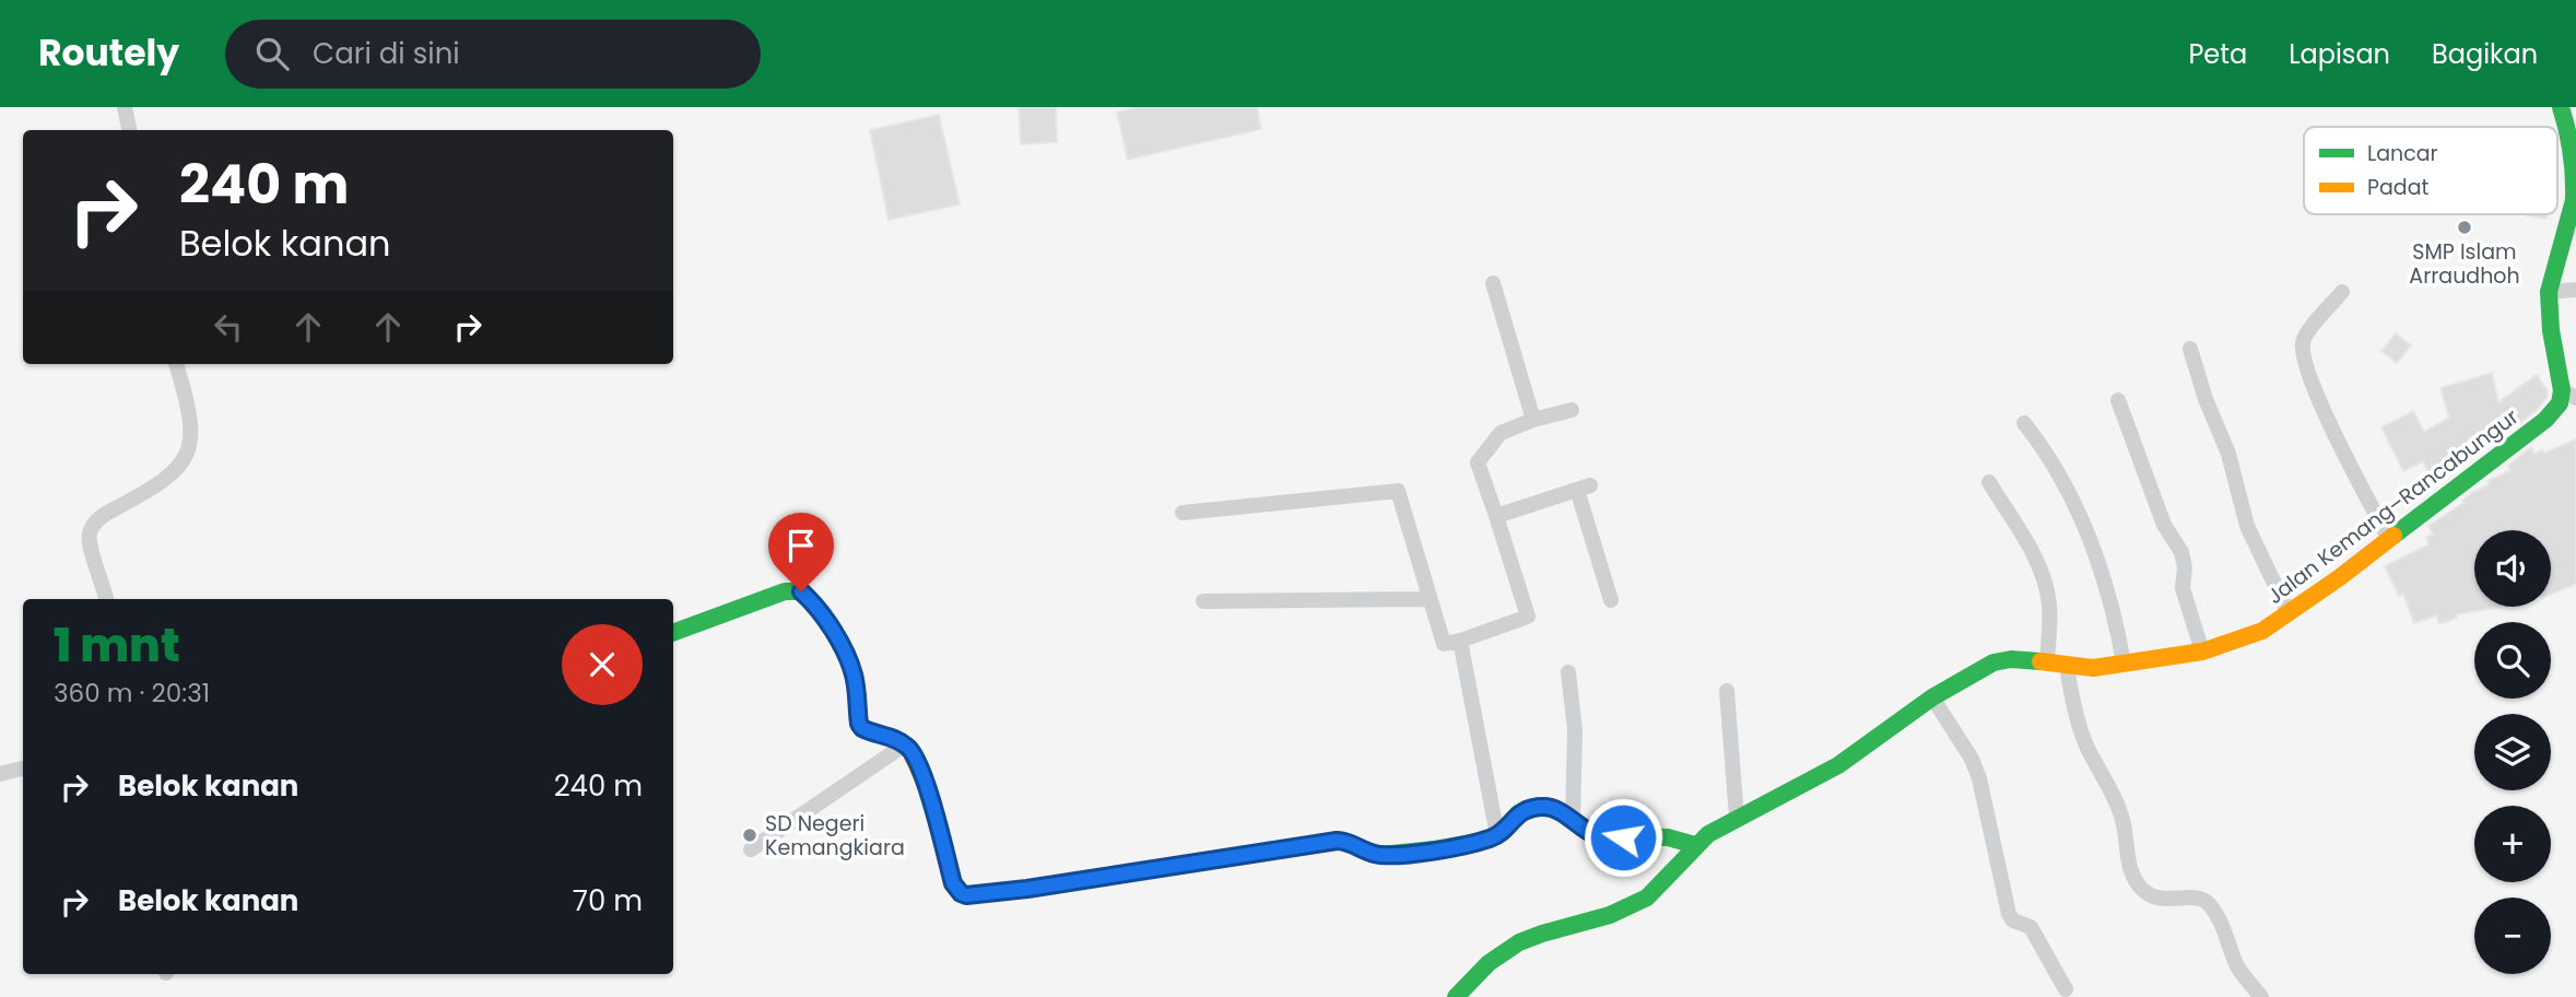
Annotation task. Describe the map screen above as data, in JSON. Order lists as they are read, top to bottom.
{
  "streets": {
    "street": ["Jalan Kemang–Rancabungur"]
  },
  "places": ["SMP Islam Arraudhoh", "SD Negeri Kemangkiara"],
  "legend": ["Lancar", "Padat"],
  "page": {
    "header": "Routely",
    "search": "Cari di sini",
    "nav": ["Peta", "Lapisan", "Bagikan"],
    "turn": ["240 m", "Belok kanan"],
    "map_buttons": ["+", "−"],
    "heading": ["1 mnt", "360 m · 20:31"],
    "list": [
      {
        "name": "Belok kanan",
        "value": "240 m"
      },
      {
        "name": "Belok kanan",
        "value": "70 m"
      }
    ]
  }
}
